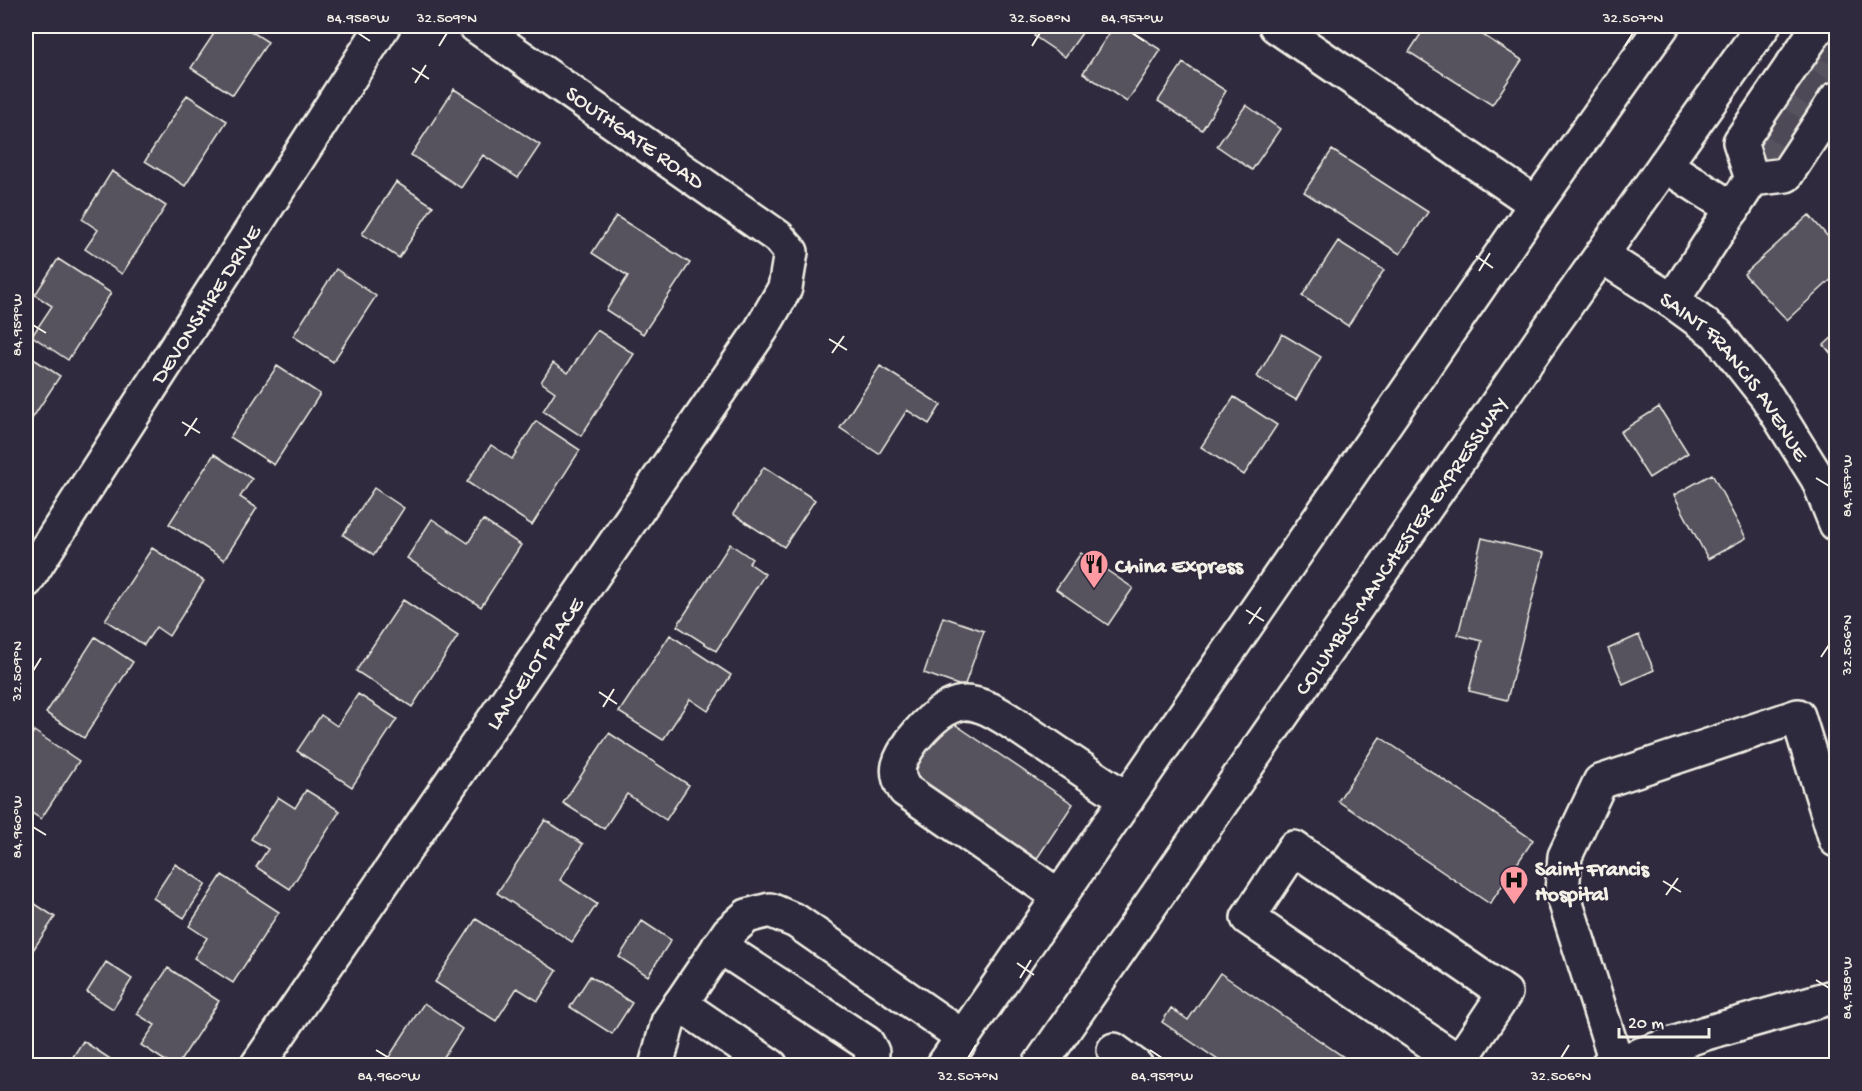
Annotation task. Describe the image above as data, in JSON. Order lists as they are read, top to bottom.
{
  "streets": {
    "street": [
      "SOUTHGATE ROAD",
      "DEVONSHIRE DRIVE",
      "SAINT FRANCIS AVENUE",
      "COLUMBUS-MANCHESTER EXPRESSWAY",
      "LANCELOT PLACE"
    ]
  },
  "crossings": [
    ["SOUTHGATE ROAD", "LANCELOT PLACE"],
    ["SAINT FRANCIS AVENUE", "COLUMBUS-MANCHESTER EXPRESSWAY"]
  ],
  "places": {
    "restaurant": ["China Express"],
    "hospital": ["Saint Francis Hospital"]
  },
  "scale_bar": "20 m",
  "coordinates": [
    "84.958°W",
    "32.509°N",
    "32.508°N",
    "84.957°W",
    "32.507°N",
    "84.959°W",
    "32.506°N",
    "84.960°W"
  ]
}
